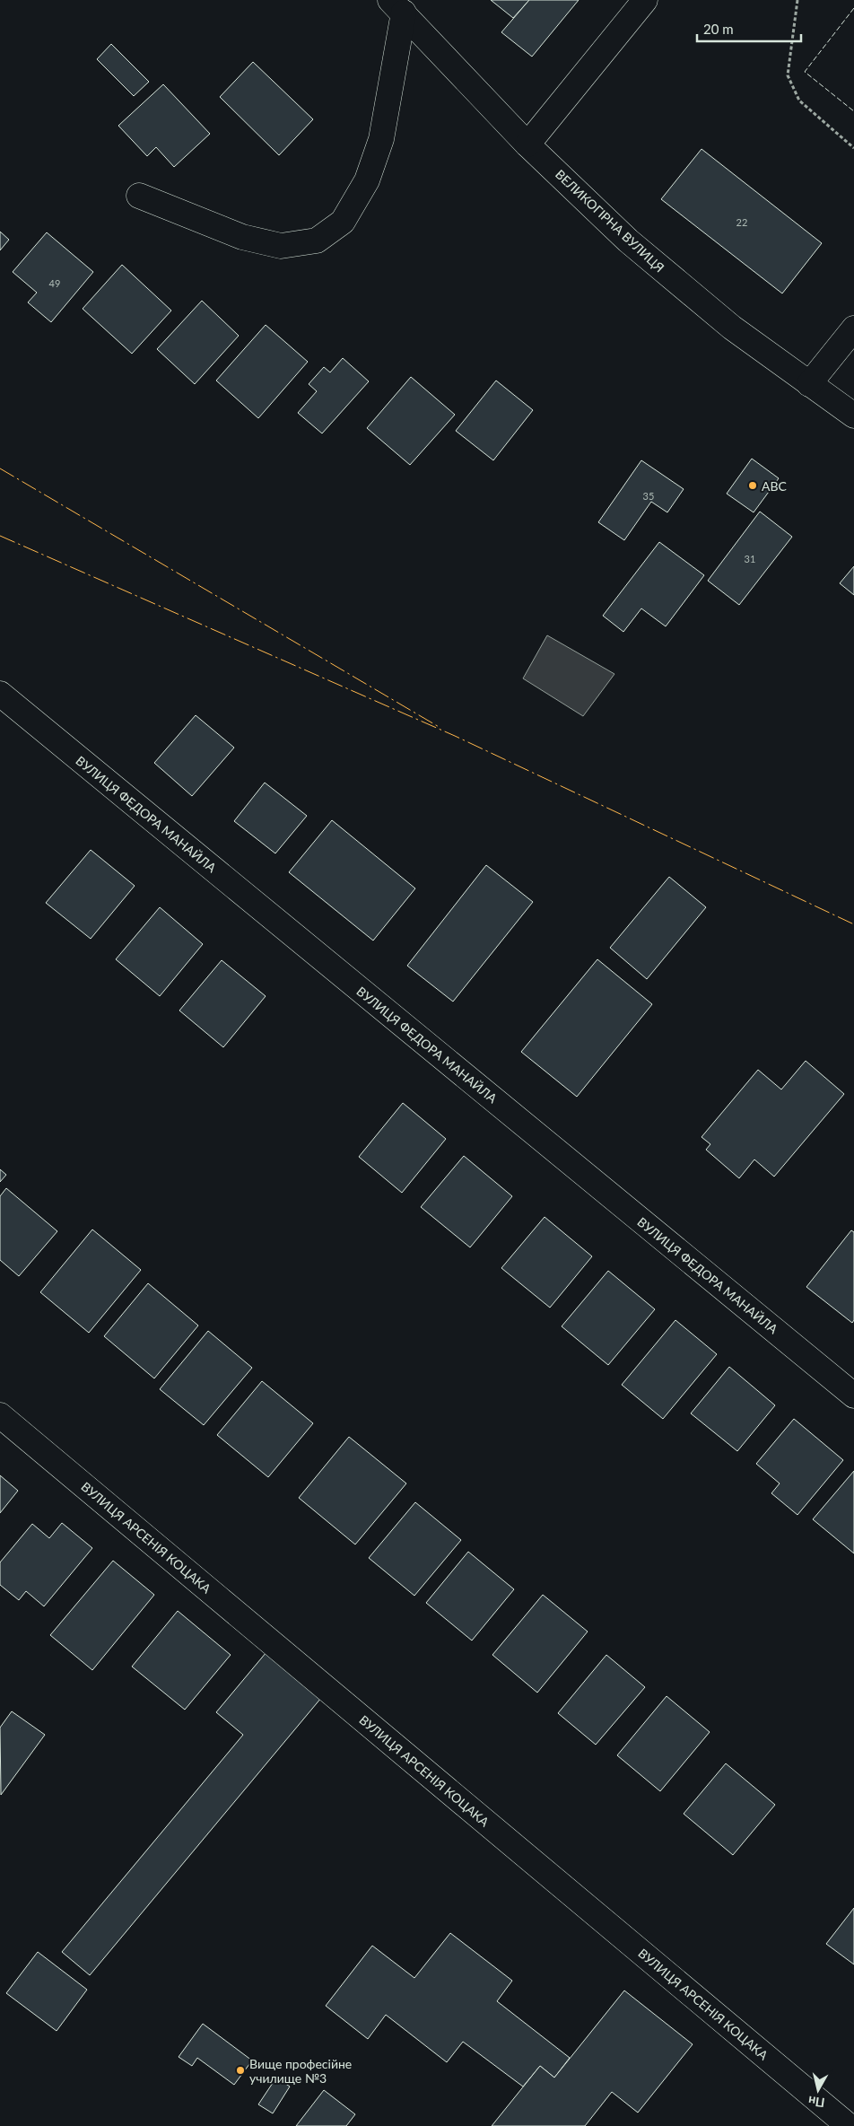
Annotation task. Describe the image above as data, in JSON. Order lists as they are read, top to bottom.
{
  "streets": {
    "street": ["ВЕЛИКОГІРНА ВУЛИЦЯ", "ВУЛИЦЯ ФЕДОРА МАНАЙЛА", "ВУЛИЦЯ АРСЕНІЯ КОЦАКА"]
  },
  "places": ["АВС", "Вище професійне училище №3"],
  "house_numbers": [
    "22",
    "49",
    "35",
    "31"
  ],
  "scale_bar": "20 m",
  "north": "bottom"
}
